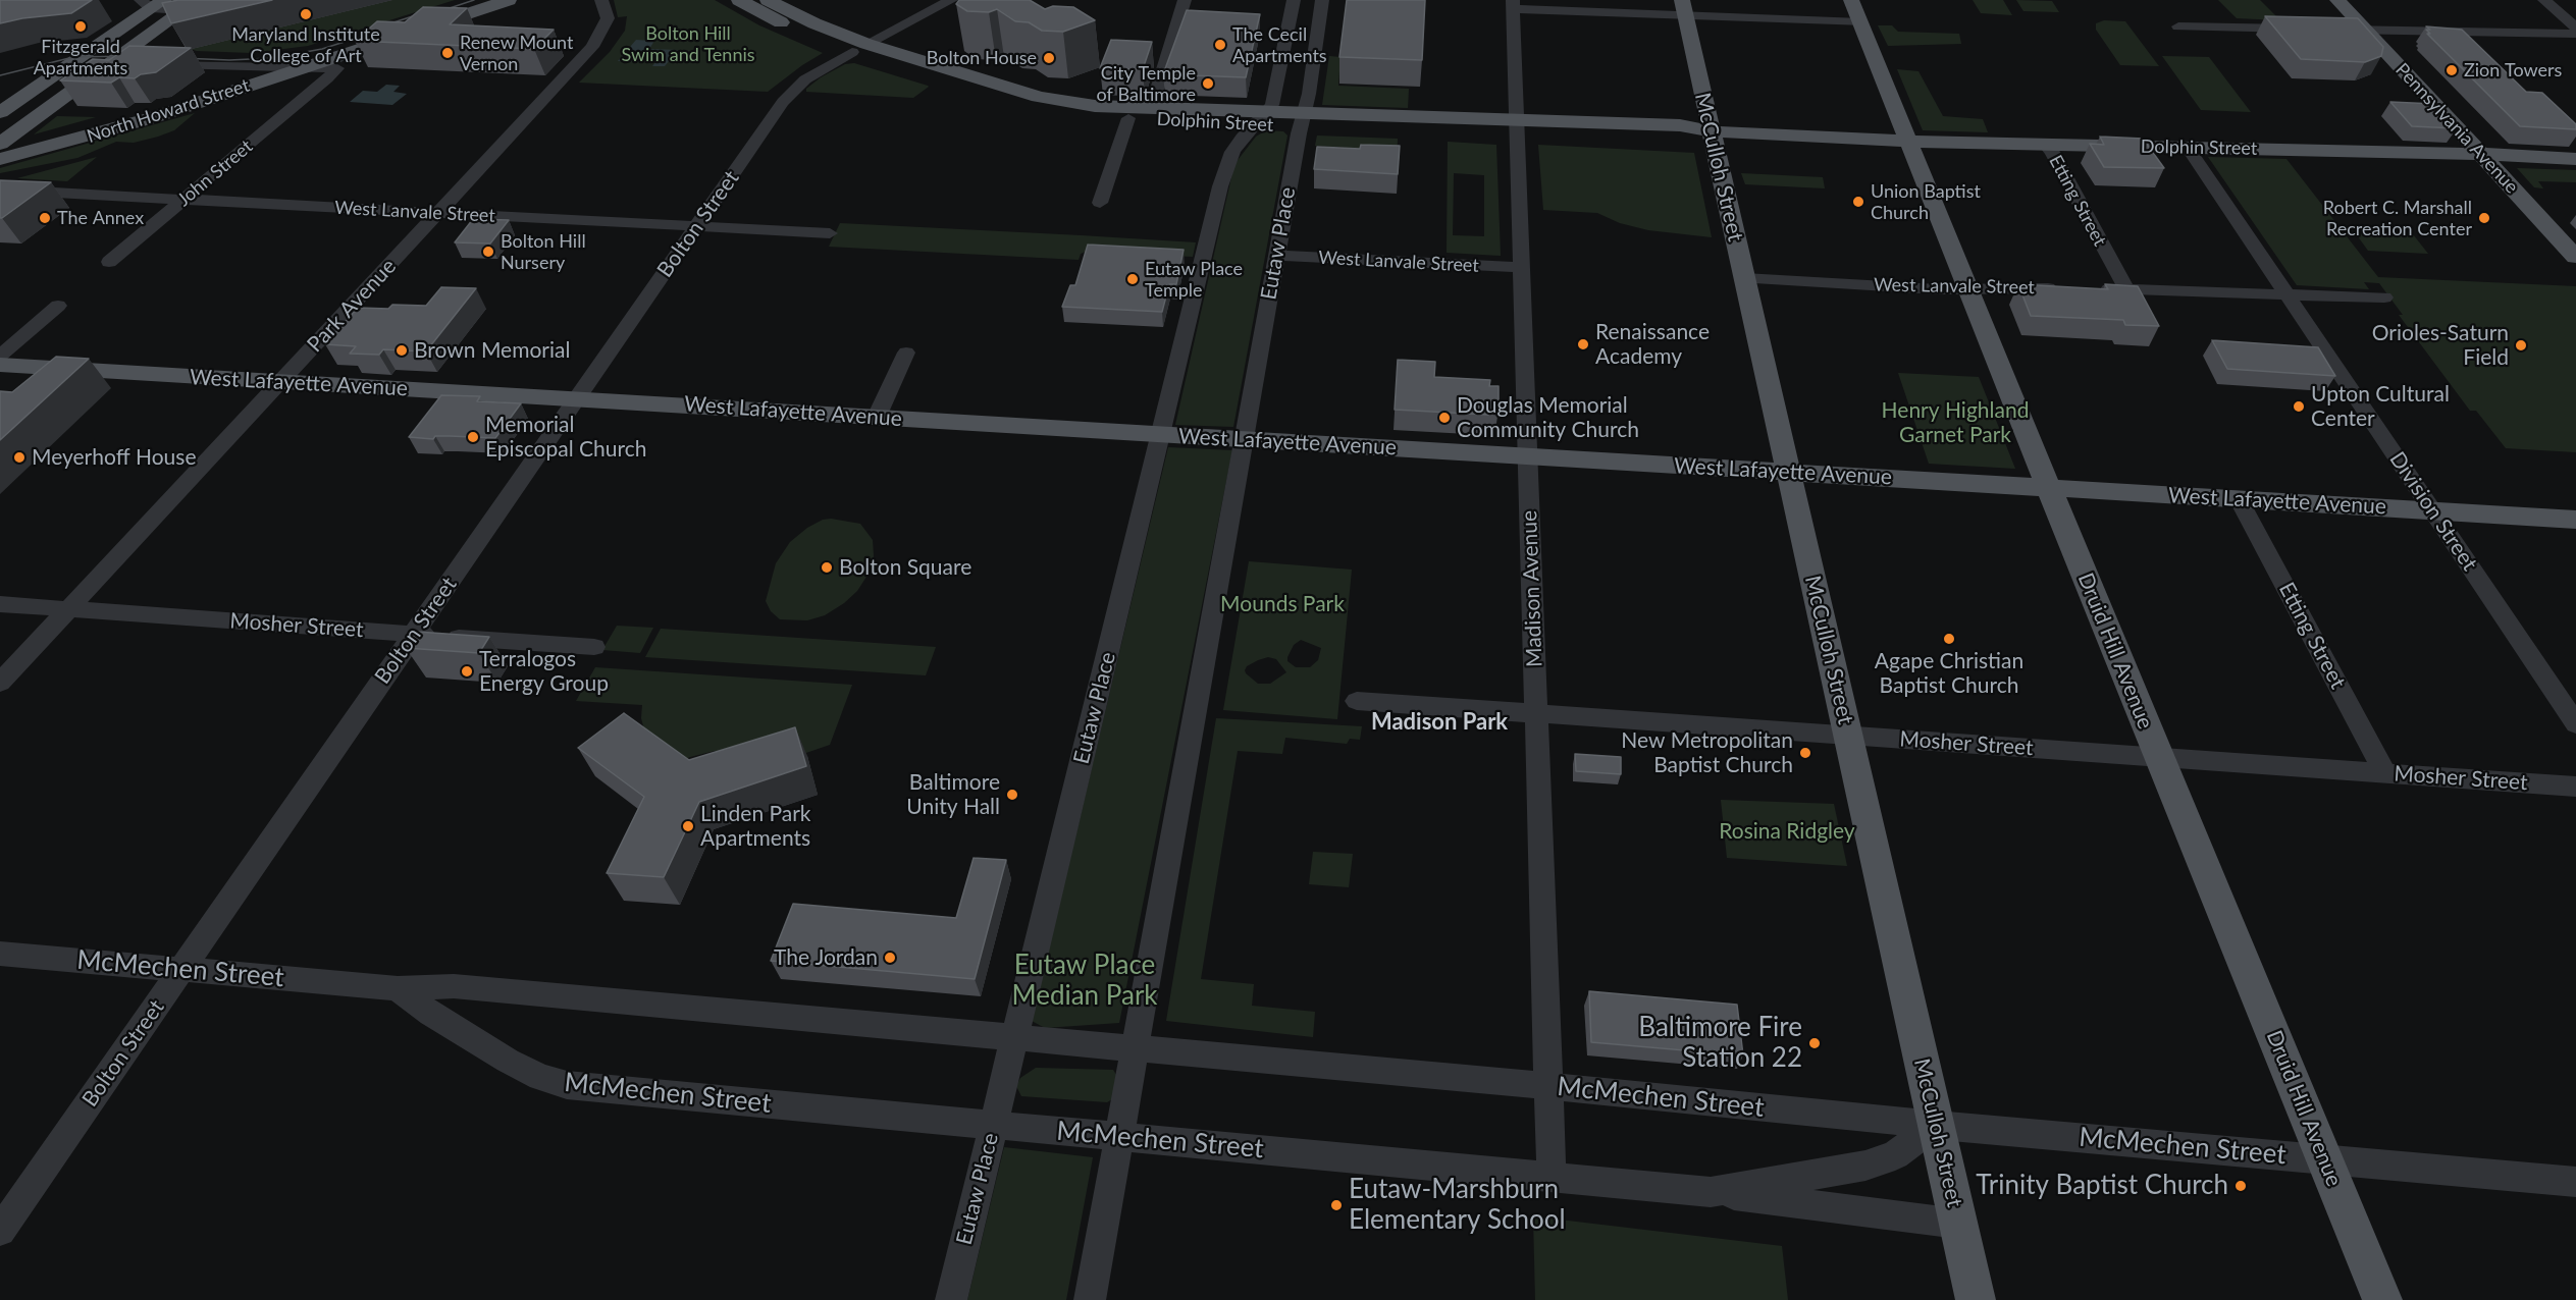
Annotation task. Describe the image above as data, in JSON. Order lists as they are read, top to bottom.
{
  "streets": {
    "main road": [
      "North Howard Street",
      "Dolphin Street",
      "Pennsylvania Avenue",
      "McCulloh Street",
      "West Lafayette Avenue",
      "Druid Hill Avenue"
    ],
    "street": [
      "John Street",
      "Etting Street",
      "West Lanvale Street",
      "Bolton Street",
      "Eutaw Place",
      "Park Avenue",
      "Division Street",
      "Madison Avenue",
      "Mosher Street",
      "McMechen Street"
    ]
  },
  "crossings": [
    ["North Howard Street", "John Street"],
    ["Dolphin Street", "Pennsylvania Avenue"],
    ["Dolphin Street", "McCulloh Street"],
    ["Dolphin Street", "Etting Street"],
    ["Dolphin Street", "Bolton Street"],
    ["Dolphin Street", "Eutaw Place"],
    ["Dolphin Street", "Division Street"],
    ["Dolphin Street", "Madison Avenue"],
    ["Dolphin Street", "Druid Hill Avenue"],
    ["McCulloh Street", "West Lanvale Street"],
    ["McCulloh Street", "West Lafayette Avenue"],
    ["McCulloh Street", "Mosher Street"],
    ["McCulloh Street", "McMechen Street"],
    ["John Street", "West Lanvale Street"],
    ["Etting Street", "West Lafayette Avenue"],
    ["Etting Street", "Mosher Street"],
    ["West Lanvale Street", "Bolton Street"],
    ["West Lanvale Street", "Eutaw Place"],
    ["West Lanvale Street", "Park Avenue"],
    ["West Lanvale Street", "Madison Avenue"],
    ["West Lanvale Street", "Druid Hill Avenue"],
    ["Bolton Street", "West Lafayette Avenue"],
    ["Bolton Street", "Mosher Street"],
    ["Bolton Street", "McMechen Street"],
    ["Eutaw Place", "West Lafayette Avenue"],
    ["Eutaw Place", "McMechen Street"],
    ["Park Avenue", "West Lafayette Avenue"],
    ["Park Avenue", "Mosher Street"],
    ["West Lafayette Avenue", "Division Street"],
    ["West Lafayette Avenue", "Madison Avenue"],
    ["West Lafayette Avenue", "Druid Hill Avenue"],
    ["Madison Avenue", "Mosher Street"],
    ["Madison Avenue", "McMechen Street"],
    ["Mosher Street", "Druid Hill Avenue"],
    ["Druid Hill Avenue", "McMechen Street"]
  ],
  "districts": ["Madison Park"],
  "parks": [
    "Bolton Hill Swim and Tennis",
    "Henry Highland Garnet Park",
    "Mounds Park",
    "Rosina Ridgley",
    "Eutaw Place Median Park"
  ],
  "places": [
    "Maryland Institute College of Art",
    "Fitzgerald Apartments",
    "The Cecil Apartments",
    "Renew Mount Vernon",
    "Bolton House",
    "Zion Towers",
    "City Temple of Baltimore",
    "Union Baptist Church",
    "The Annex",
    "Robert C. Marshall Recreation Center",
    "Bolton Hill Nursery",
    "Eutaw Place Temple",
    "Renaissance Academy",
    "Orioles-Saturn Field",
    "Brown Memorial",
    "Upton Cultural Center",
    "Douglas Memorial Community Church",
    "Memorial Episcopal Church",
    "Meyerhoff House",
    "Bolton Square",
    "Agape Christian Baptist Church",
    "Terralogos Energy Group",
    "New Metropolitan Baptist Church",
    "Baltimore Unity Hall",
    "Linden Park Apartments",
    "The Jordan",
    "Baltimore Fire Station 22",
    "Trinity Baptist Church",
    "Eutaw-Marshburn Elementary School"
  ]
}
